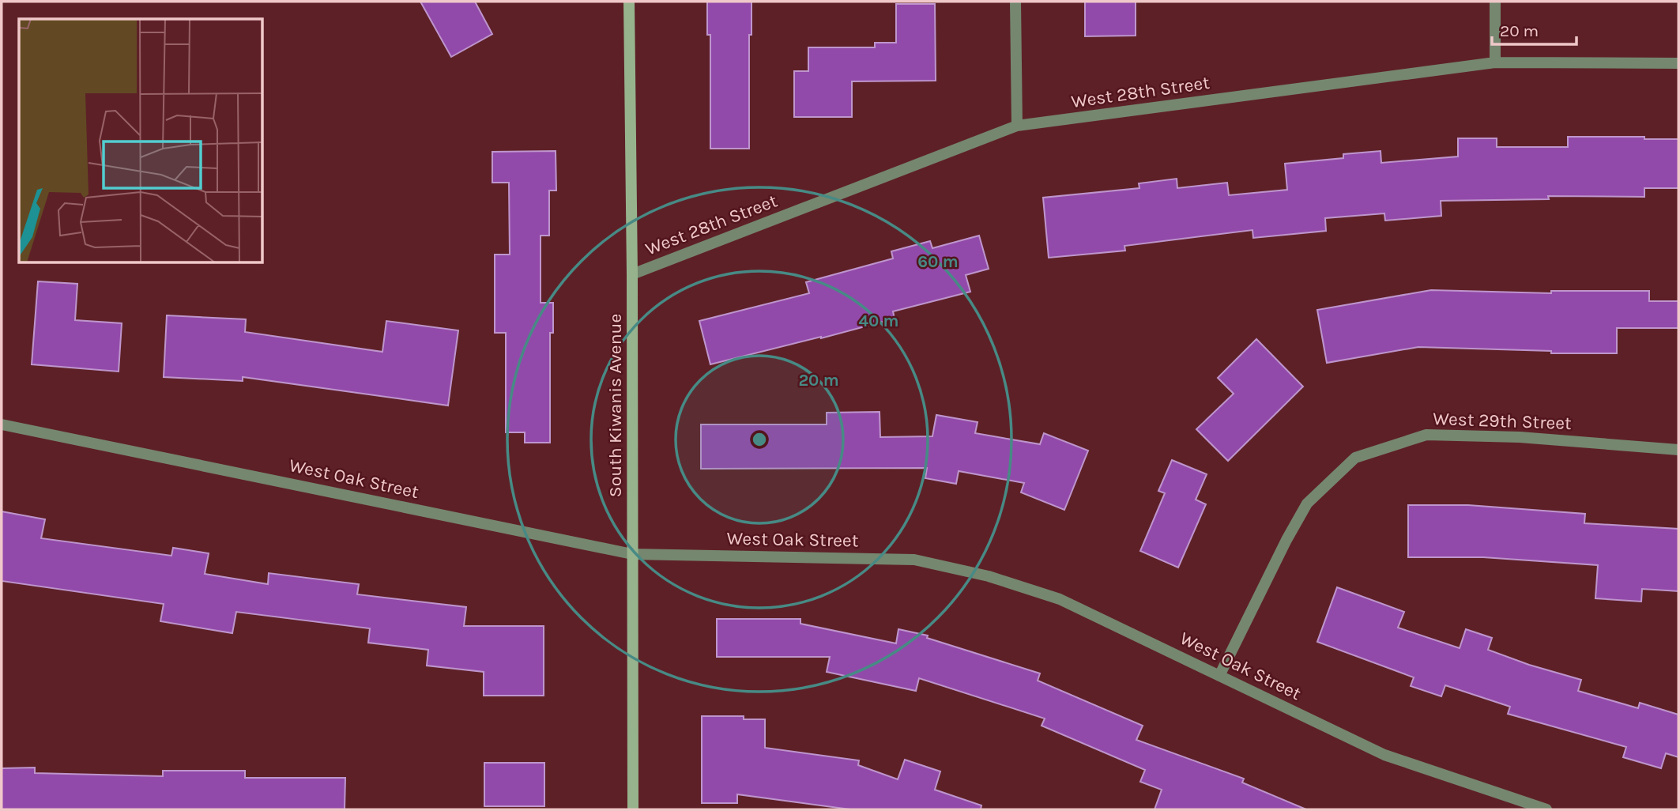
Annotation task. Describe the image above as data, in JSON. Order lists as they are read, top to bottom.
{
  "streets": {
    "main road": ["South Kiwanis Avenue"],
    "street": ["West 28th Street", "West 29th Street", "West Oak Street"]
  },
  "crossings": [
    ["West 28th Street", "South Kiwanis Avenue"],
    ["South Kiwanis Avenue", "West Oak Street"],
    ["West 29th Street", "West Oak Street"]
  ],
  "scale_bar": "20 m",
  "rings": ["60 m", "40 m", "20 m"]
}
